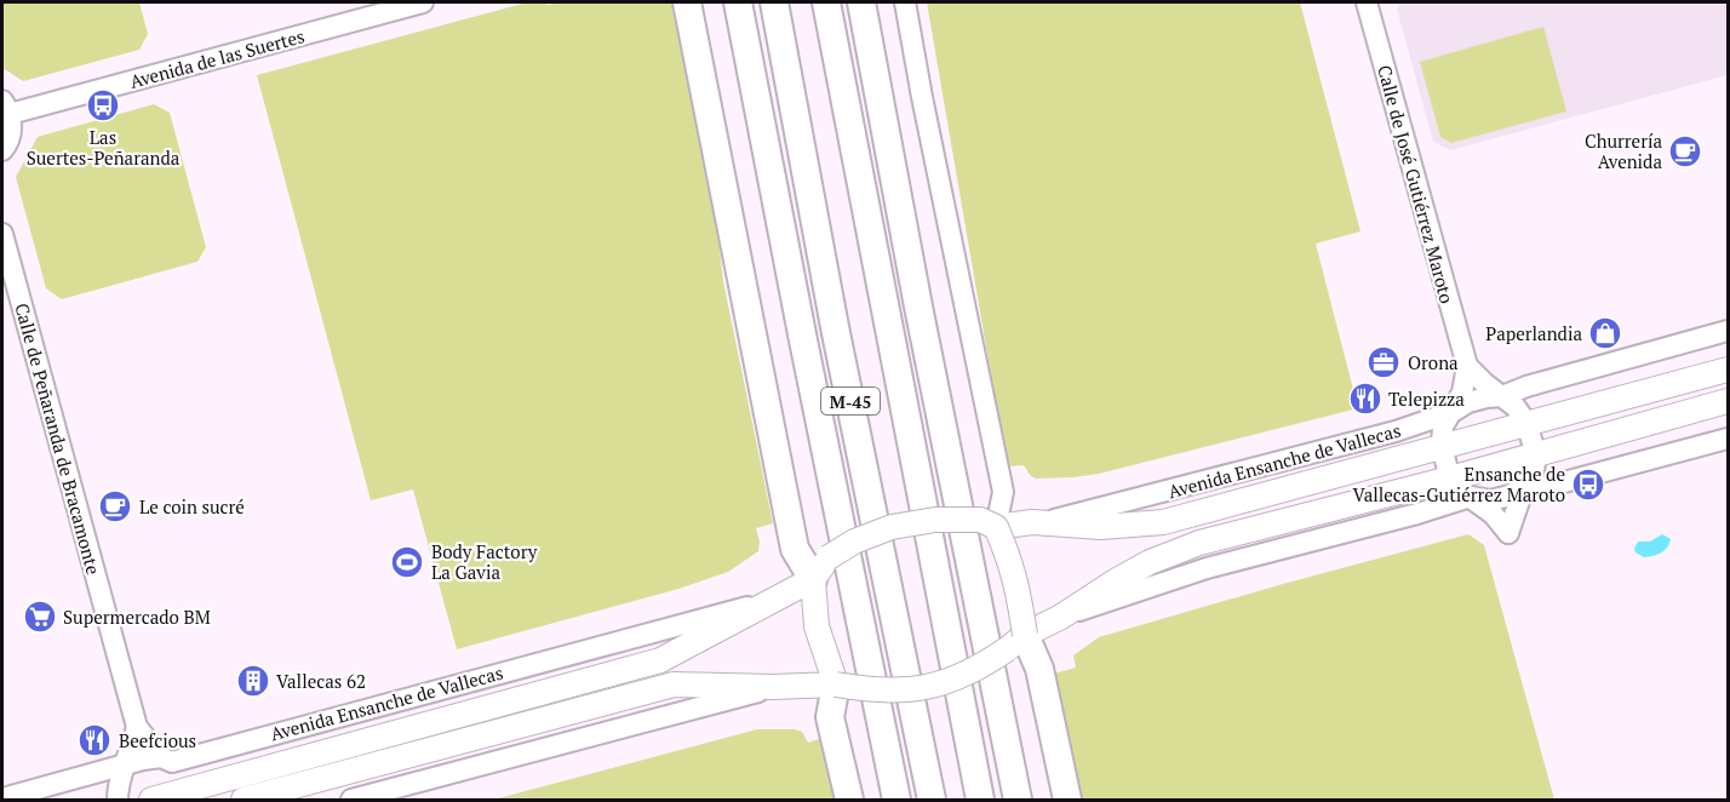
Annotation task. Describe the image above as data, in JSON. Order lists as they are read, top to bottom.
{
  "streets": {
    "highway": ["M-45"],
    "main road": ["Avenida Ensanche de Vallecas"],
    "street": ["Avenida de las Suertes", "Calle de José Gutiérrez Maroto", "Calle de Peñaranda de Bracamonte"]
  },
  "crossings": [
    ["Calle de José Gutiérrez Maroto", "Avenida Ensanche de Vallecas"],
    ["Calle de Peñaranda de Bracamonte", "Avenida Ensanche de Vallecas"]
  ],
  "places": {
    "bus stop": ["Las Suertes-Peñaranda", "Ensanche de Vallecas-Gutiérrez Maroto"],
    "cafe": ["Churrería Avenida", "Le coin sucré"],
    "shop": ["Paperlandia"],
    "office": ["Orona"],
    "restaurant": ["Telepizza", "Beefcious"],
    "sports": ["Body Factory La Gavia"],
    "supermarket": ["Supermercado BM"],
    "building": ["Vallecas 62"]
  }
}
